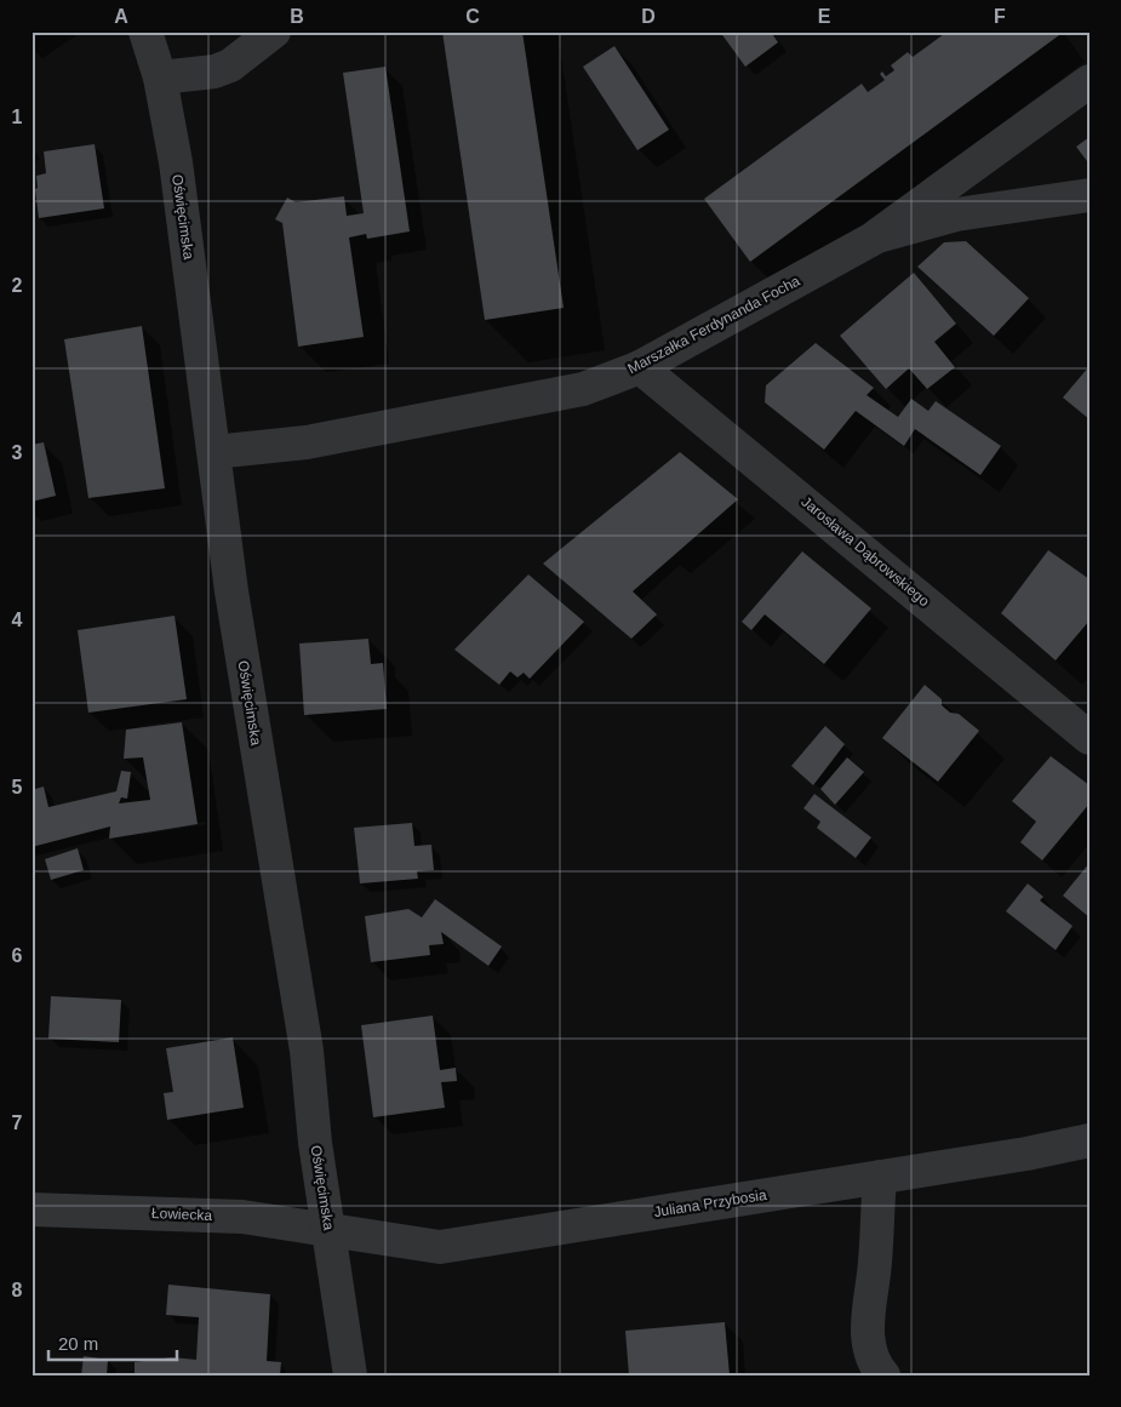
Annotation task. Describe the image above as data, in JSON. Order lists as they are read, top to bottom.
{
  "streets": {
    "street": [
      "Oświęcimska",
      "Marszałka Ferdynanda Focha",
      "Jarosława Dąbrowskiego",
      "Juliana Przybosia",
      "Łowiecka"
    ]
  },
  "crossings": [
    ["Oświęcimska", "Marszałka Ferdynanda Focha"],
    ["Oświęcimska", "Juliana Przybosia"],
    ["Oświęcimska", "Łowiecka"],
    ["Marszałka Ferdynanda Focha", "Jarosława Dąbrowskiego"],
    ["Juliana Przybosia", "Łowiecka"]
  ],
  "scale_bar": "20 m",
  "grid": {
    "columns": [
      "A",
      "B",
      "C",
      "D",
      "E",
      "F"
    ],
    "rows": [
      "1",
      "2",
      "3",
      "4",
      "5",
      "6",
      "7",
      "8"
    ]
  }
}
